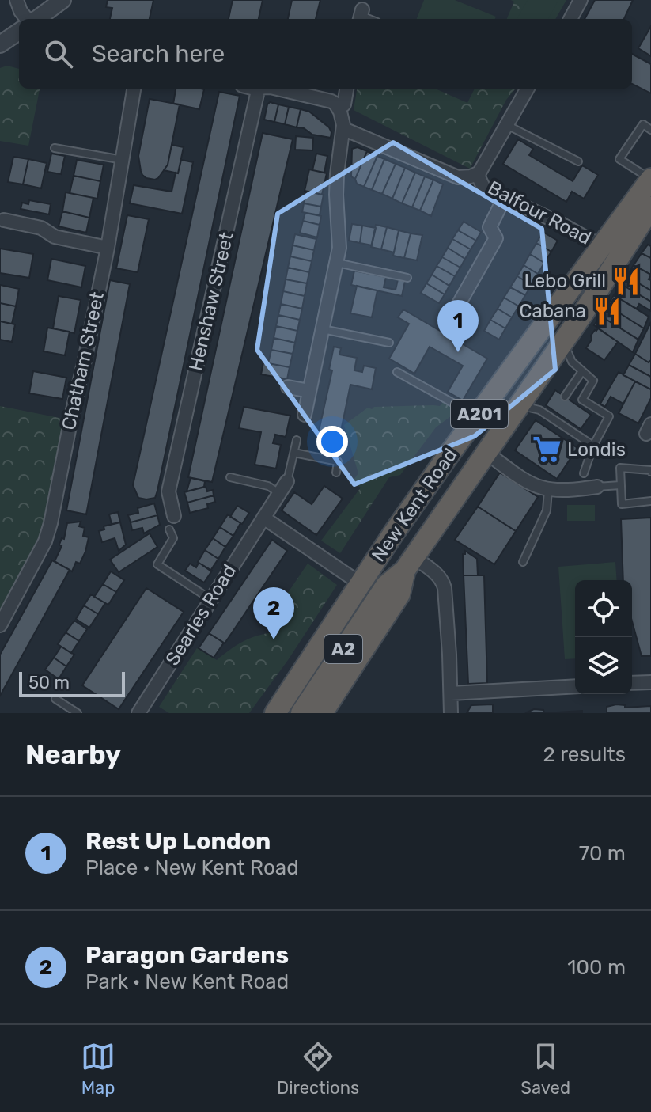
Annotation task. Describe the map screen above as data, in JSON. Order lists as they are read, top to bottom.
{
  "streets": {
    "highway": ["A201", "New Kent Road", "A2"],
    "street": [
      "Balfour Road",
      "Henshaw Street",
      "Chatham Street",
      "Searles Road"
    ]
  },
  "crossings": [
    ["Balfour Road", "New Kent Road"],
    ["New Kent Road", "A2"]
  ],
  "places": {
    "restaurant": ["Lebo Grill", "Cabana"],
    "supermarket": ["Londis"]
  },
  "scale_bar": "50 m",
  "page": {
    "search": "Search here",
    "pins": ["1", "2"],
    "scale": "50 m",
    "heading": ["Nearby", "2 results"],
    "list": [
      {
        "mark": "1",
        "name": "Rest Up London",
        "note": "Place · New Kent Road",
        "value": "70 m"
      },
      {
        "mark": "2",
        "name": "Paragon Gardens",
        "note": "Park · New Kent Road",
        "value": "100 m"
      }
    ],
    "nav": ["Map", "Directions", "Saved"]
  }
}
